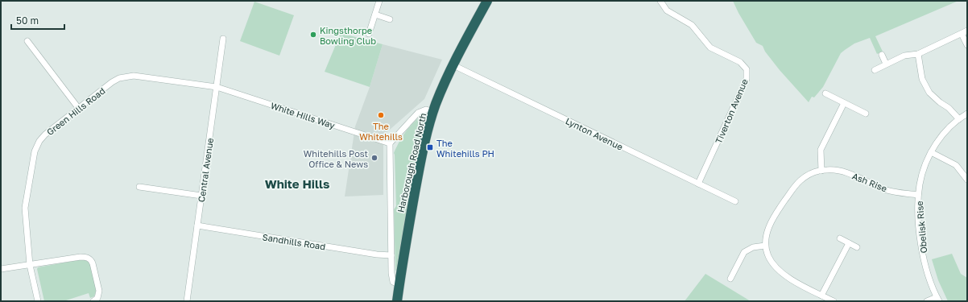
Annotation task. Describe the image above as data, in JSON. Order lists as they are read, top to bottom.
{
  "streets": {
    "highway": ["Harborough Road North"],
    "street": [
      "Green Hills Road",
      "Tiverton Avenue",
      "White Hills Way",
      "Lynton Avenue",
      "Central Avenue",
      "Ash Rise",
      "Obelisk Rise",
      "Sandhills Road"
    ]
  },
  "crossings": [
    ["Green Hills Road", "White Hills Way"],
    ["Green Hills Road", "Central Avenue"],
    ["Tiverton Avenue", "Lynton Avenue"],
    ["White Hills Way", "Central Avenue"],
    ["Lynton Avenue", "Harborough Road North"],
    ["Central Avenue", "Sandhills Road"],
    ["Ash Rise", "Obelisk Rise"]
  ],
  "districts": ["White Hills"],
  "places": {
    "other": ["Kingsthorpe Bowling Club", "The Whitehills", "Whitehills Post Office & News"],
    "transit": ["The Whitehills PH"]
  },
  "scale_bar": "50 m"
}
